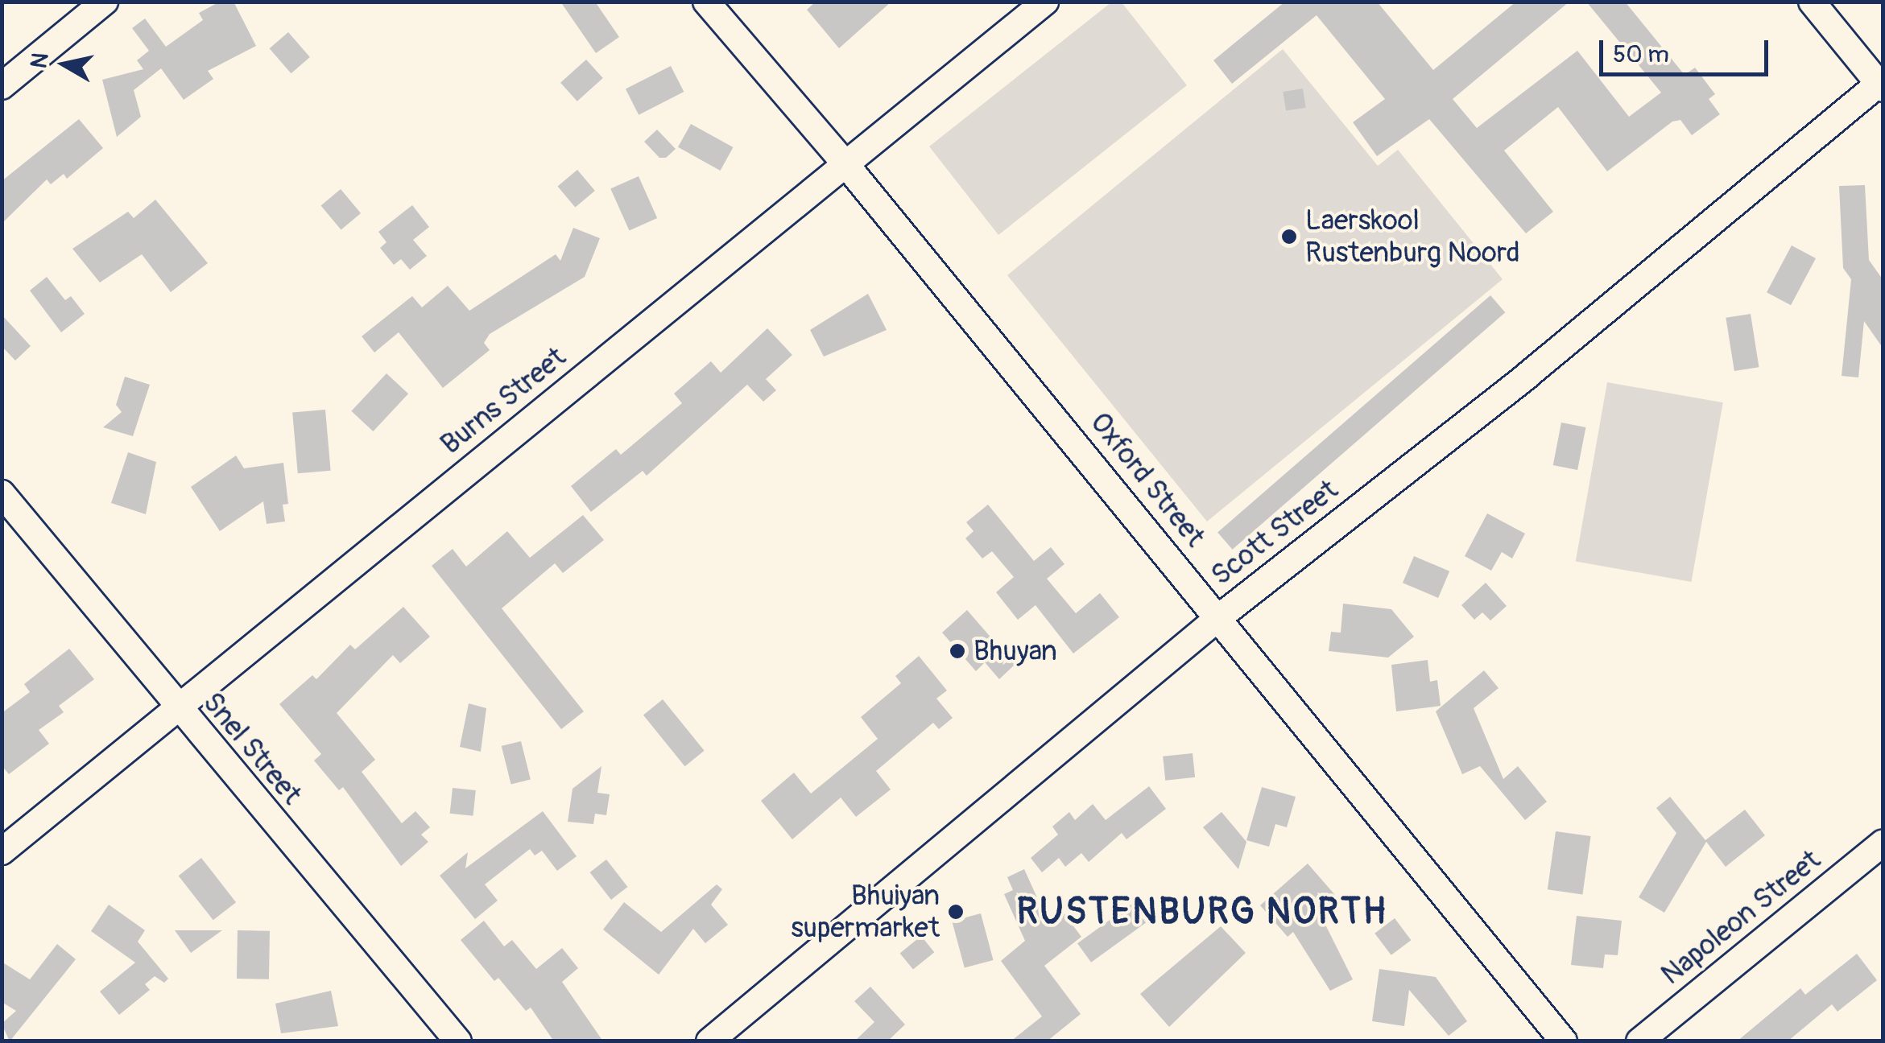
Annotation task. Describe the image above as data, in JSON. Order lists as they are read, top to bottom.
{
  "streets": {
    "street": [
      "Burns Street",
      "Oxford Street",
      "Scott Street",
      "Snel Street",
      "Napoleon Street"
    ]
  },
  "crossings": [
    ["Burns Street", "Oxford Street"],
    ["Burns Street", "Snel Street"],
    ["Oxford Street", "Scott Street"]
  ],
  "districts": ["RUSTENBURG NORTH"],
  "places": ["Laerskool Rustenburg Noord", "Bhuyan", "Bhuiyan supermarket"],
  "scale_bar": "50 m",
  "north": "left"
}
